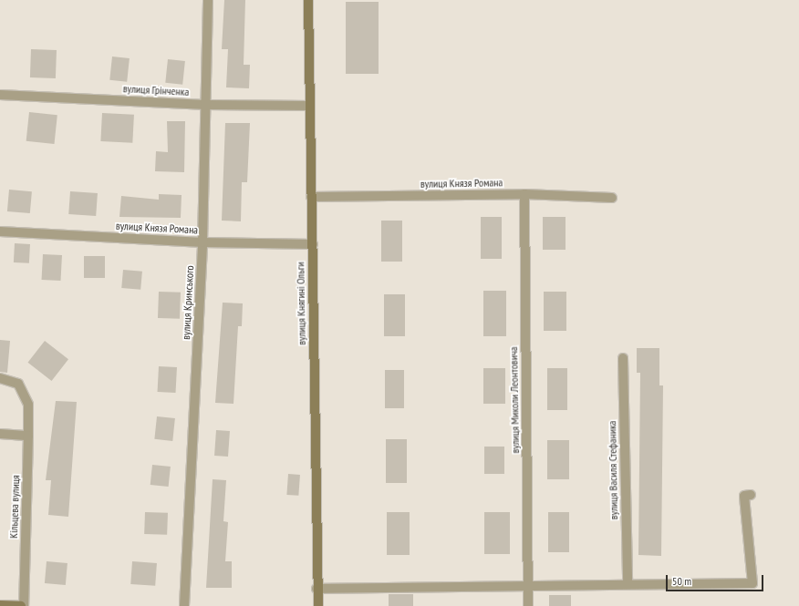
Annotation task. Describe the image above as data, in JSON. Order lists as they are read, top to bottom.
{
  "streets": {
    "street": [
      "вулиця Грінченка",
      "вулиця Князя Романа",
      "вулиця Кримського",
      "вулиця Княгині Ольги",
      "вулиця Миколи Леонтовича",
      "вулиця Василя Стефаника",
      "Кільцева вулиця"
    ]
  },
  "crossings": [
    ["вулиця Грінченка", "вулиця Кримського"],
    ["вулиця Грінченка", "вулиця Княгині Ольги"],
    ["вулиця Князя Романа", "вулиця Кримського"],
    ["вулиця Князя Романа", "вулиця Княгині Ольги"],
    ["вулиця Князя Романа", "вулиця Миколи Леонтовича"]
  ],
  "scale_bar": "50 m"
}
